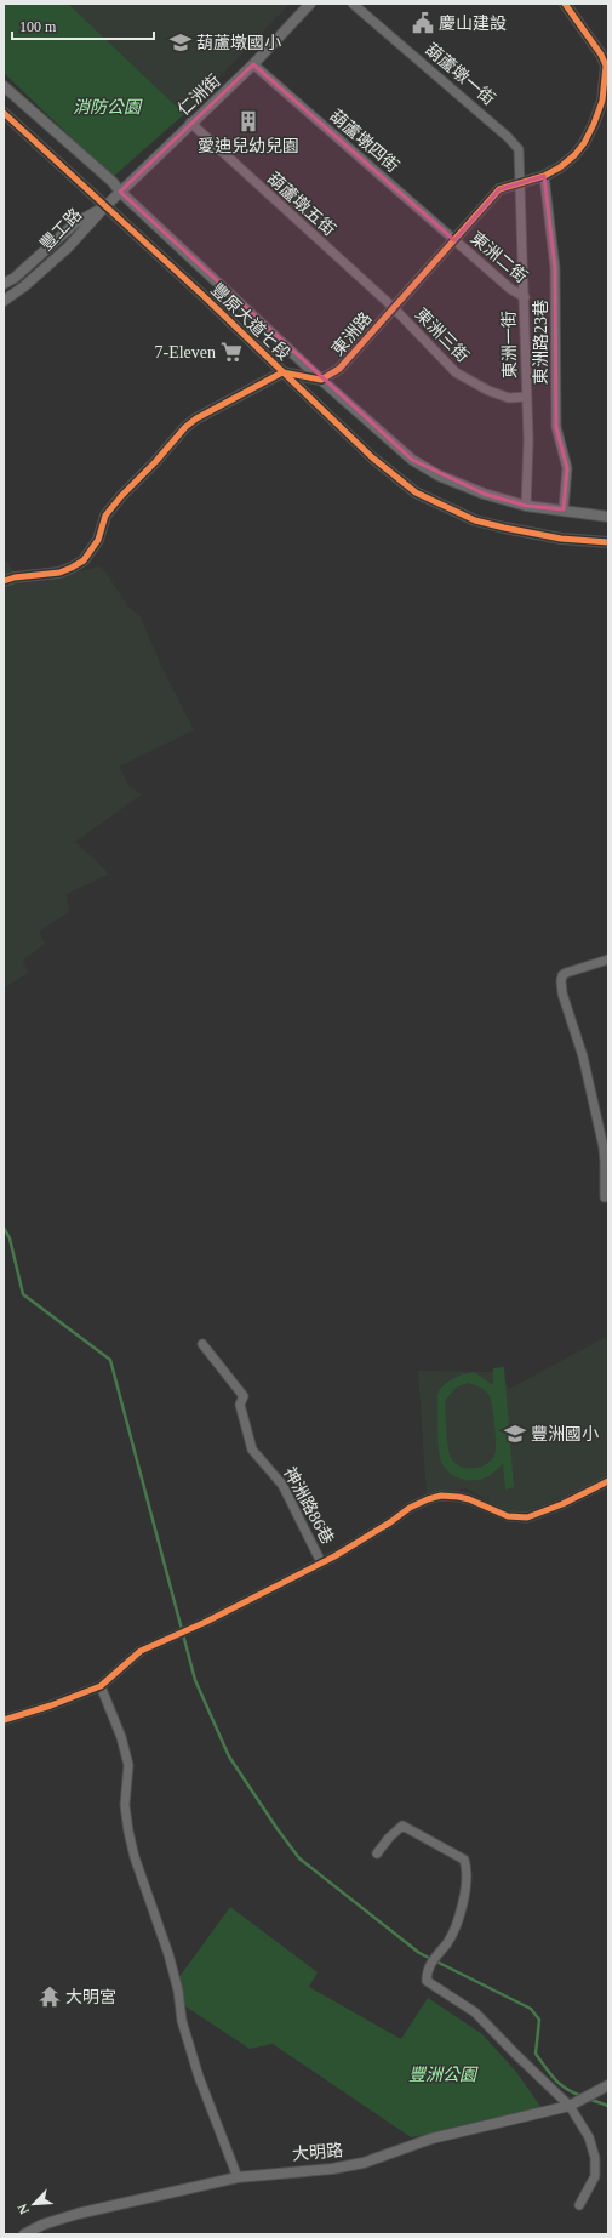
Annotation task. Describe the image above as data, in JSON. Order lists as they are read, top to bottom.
{
  "streets": {
    "street": [
      "葫蘆墩一街",
      "仁洲街",
      "葫蘆墩四街",
      "葫蘆墩五街",
      "豐工路",
      "東洲二街",
      "豐原大道七段",
      "東洲路",
      "東洲三街",
      "東洲路23巷",
      "東洲一街",
      "神洲路86巷",
      "大明路"
    ]
  },
  "crossings": [
    ["葫蘆墩一街", "東洲路"],
    ["葫蘆墩一街", "東洲一街"],
    ["仁洲街", "葫蘆墩四街"],
    ["仁洲街", "葫蘆墩五街"],
    ["仁洲街", "豐工路"],
    ["仁洲街", "豐原大道七段"],
    ["葫蘆墩四街", "東洲二街"],
    ["葫蘆墩四街", "東洲路"],
    ["葫蘆墩五街", "東洲路"],
    ["葫蘆墩五街", "東洲三街"],
    ["豐工路", "豐原大道七段"],
    ["東洲二街", "東洲路"],
    ["東洲二街", "東洲一街"],
    ["豐原大道七段", "東洲路"],
    ["豐原大道七段", "東洲路23巷"],
    ["豐原大道七段", "東洲一街"],
    ["東洲路", "東洲三街"],
    ["東洲路", "東洲路23巷"],
    ["東洲路", "東洲一街"],
    ["東洲三街", "東洲一街"]
  ],
  "parks": ["消防公園", "豐洲公園"],
  "places": {
    "public building": ["慶山建設"],
    "school or university": ["葫蘆墩國小", "豐洲國小"],
    "building": ["愛迪兒幼兒園"],
    "supermarket": ["7-Eleven"],
    "temple": ["大明宮"]
  },
  "scale_bar": "100 m",
  "north": "bottom left"
}
